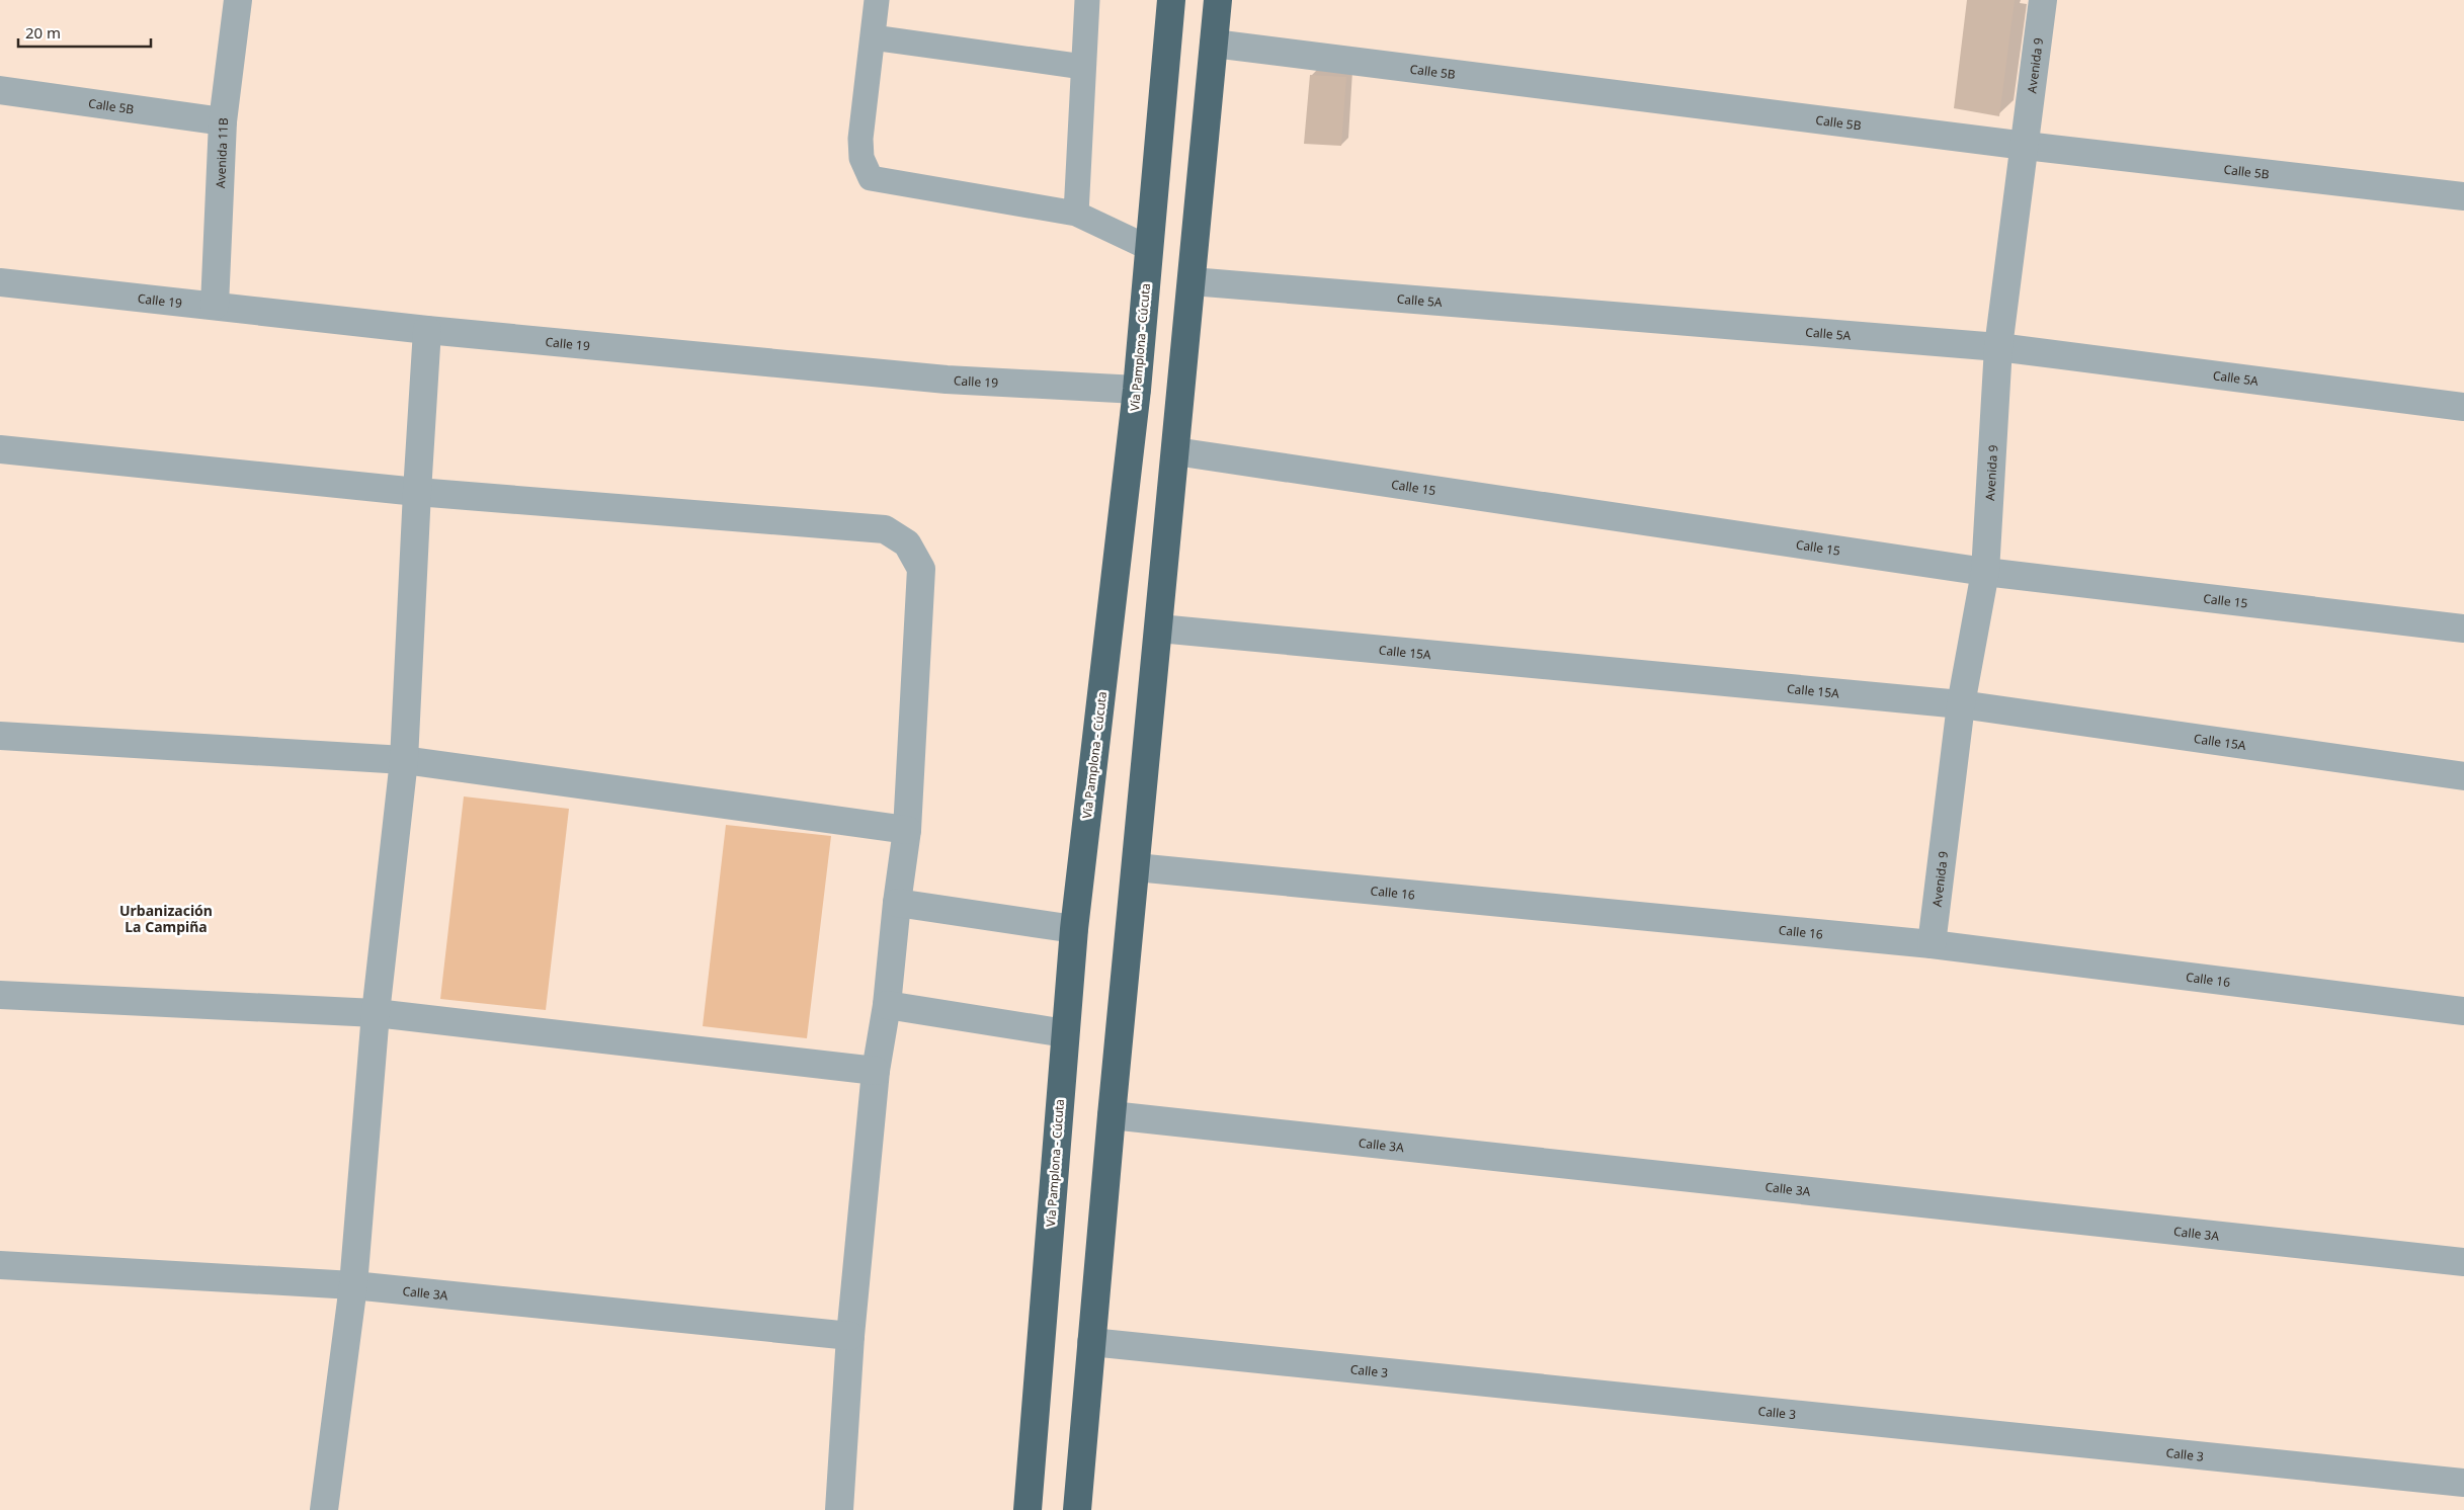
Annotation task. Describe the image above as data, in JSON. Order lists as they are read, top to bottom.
{
  "streets": {
    "highway": ["Vía Pamplona - Cúcuta"],
    "street": [
      "Avenida 9",
      "Calle 5B",
      "Avenida 11B",
      "Calle 19",
      "Calle 5A",
      "Calle 15",
      "Calle 15A",
      "Calle 16",
      "Calle 3A",
      "Calle 3"
    ]
  },
  "crossings": [
    ["Avenida 9", "Calle 5B"],
    ["Avenida 9", "Calle 5A"],
    ["Avenida 9", "Calle 15"],
    ["Avenida 9", "Calle 15A"],
    ["Avenida 9", "Calle 16"],
    ["Calle 5B", "Avenida 11B"],
    ["Avenida 11B", "Calle 19"],
    ["Calle 19", "Vía Pamplona - Cúcuta"]
  ],
  "districts": ["Urbanización La Campiña"],
  "scale_bar": "20 m"
}
